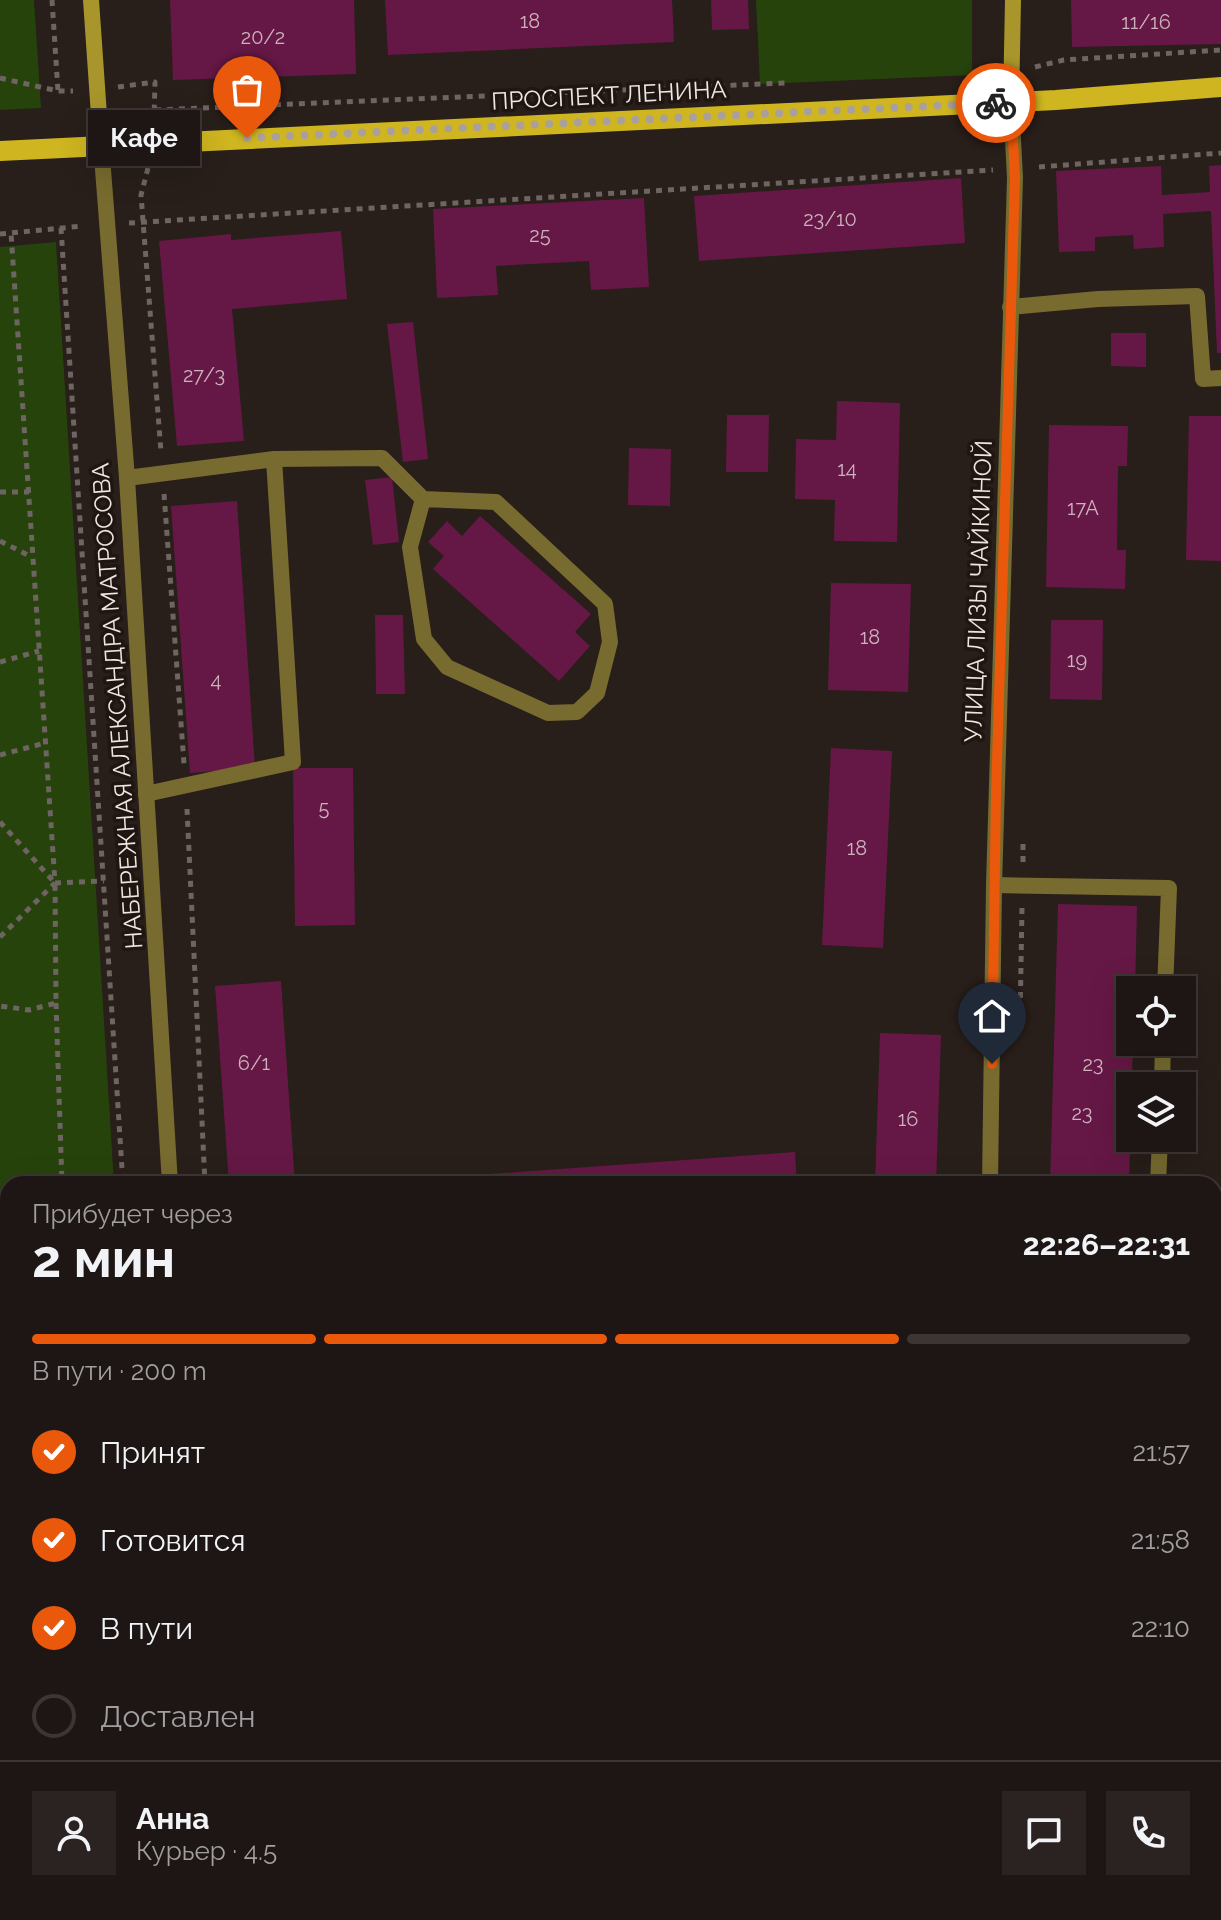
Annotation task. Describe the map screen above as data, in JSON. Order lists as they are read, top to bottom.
{
  "streets": {
    "main road": ["ПРОСПЕКТ ЛЕНИНА"],
    "street": ["УЛИЦА ЛИЗЫ ЧАЙКИНОЙ", "НАБЕРЕЖНАЯ АЛЕКСАНДРА МАТРОСОВА"]
  },
  "crossings": [
    ["ПРОСПЕКТ ЛЕНИНА", "УЛИЦА ЛИЗЫ ЧАЙКИНОЙ"],
    ["ПРОСПЕКТ ЛЕНИНА", "НАБЕРЕЖНАЯ АЛЕКСАНДРА МАТРОСОВА"]
  ],
  "places": ["Кафе"],
  "house_numbers": [
    "18",
    "11/16",
    "20/2",
    "23/10",
    "25",
    "27/3",
    "14",
    "17А",
    "18",
    "19",
    "4",
    "5",
    "18",
    "6/1",
    "23",
    "23",
    "16"
  ],
  "page": {
    "bubble": "Кафе",
    "heading": ["2 мин", "Прибудет через", "22:26–22:31"],
    "panel": ["Анна", "Курьер · 4.5"],
    "bar": "В пути · 200 m",
    "list": [
      ["Принят", "21:57"],
      ["Готовится", "21:58"],
      ["В пути", "22:10"],
      "Доставлен"
    ]
  }
}
